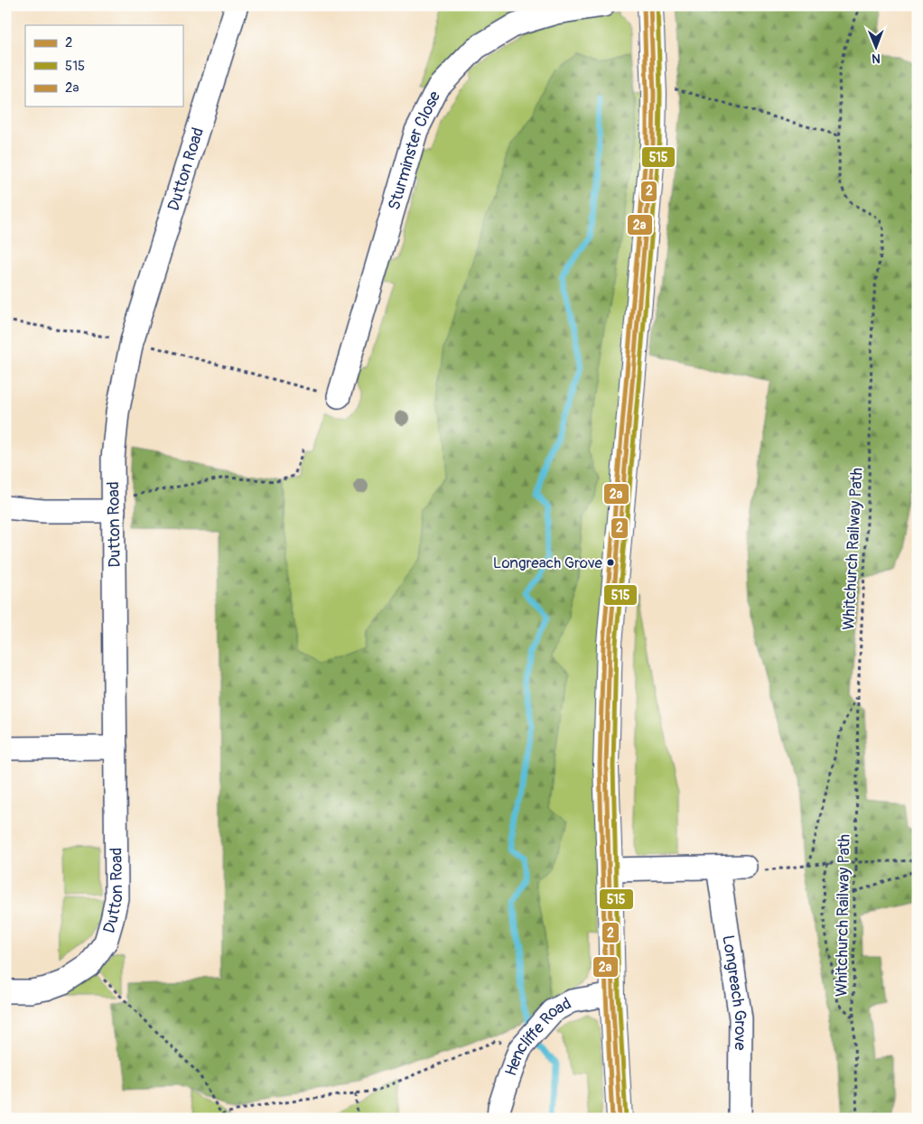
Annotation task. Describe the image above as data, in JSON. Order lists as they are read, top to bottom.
{
  "streets": {
    "street": [
      "Sturminster Close",
      "Dutton Road",
      "Longreach Grove",
      "Hencliffe Road"
    ],
    "path": ["Whitchurch Railway Path"]
  },
  "places": ["Longreach Grove"],
  "lines": ["transit line 2", "transit line 515", "transit line 2a"],
  "legend": ["2", "515", "2a"],
  "north": "bottom"
}
